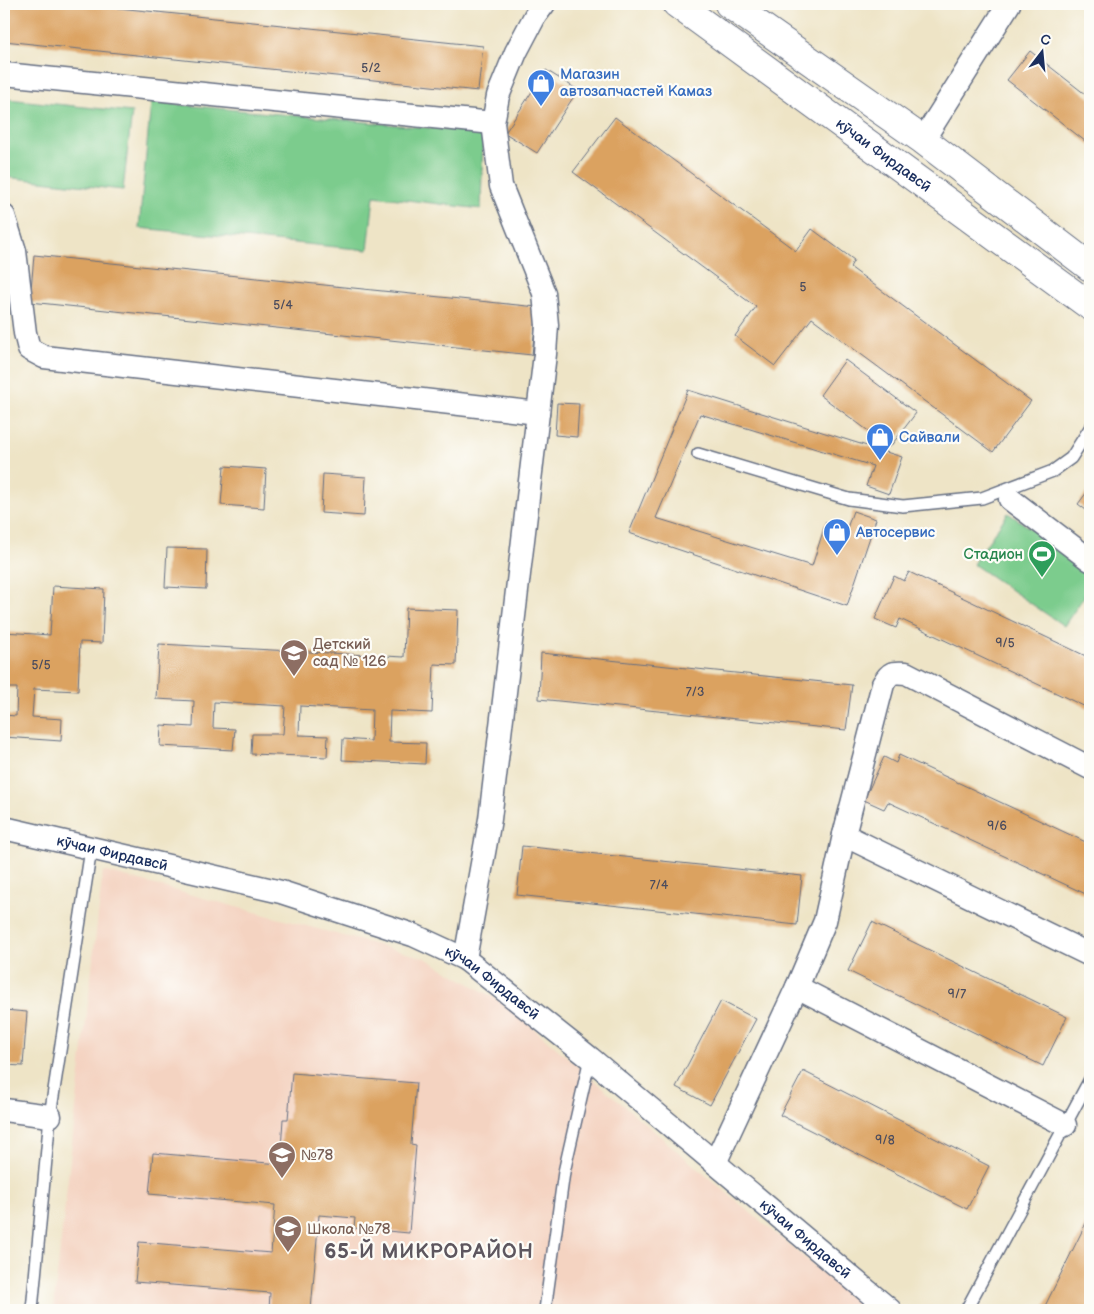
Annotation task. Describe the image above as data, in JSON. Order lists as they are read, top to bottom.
{
  "streets": {
    "street": ["кӯчаи Фирдавсӣ"]
  },
  "districts": ["65-Й МИКРОРАЙОН"],
  "places": {
    "shop": ["Магазин автозапчастей Камаз", "Сайвали", "Автосервис"],
    "sports": ["Стадион"],
    "school or university": ["Детский сад № 126", "№78", "Школа №78"]
  },
  "house_numbers": [
    "5/2",
    "5",
    "5/4",
    "9/5",
    "5/5",
    "7/3",
    "9/6",
    "7/4",
    "9/7",
    "9/8"
  ],
  "north": "top"
}
